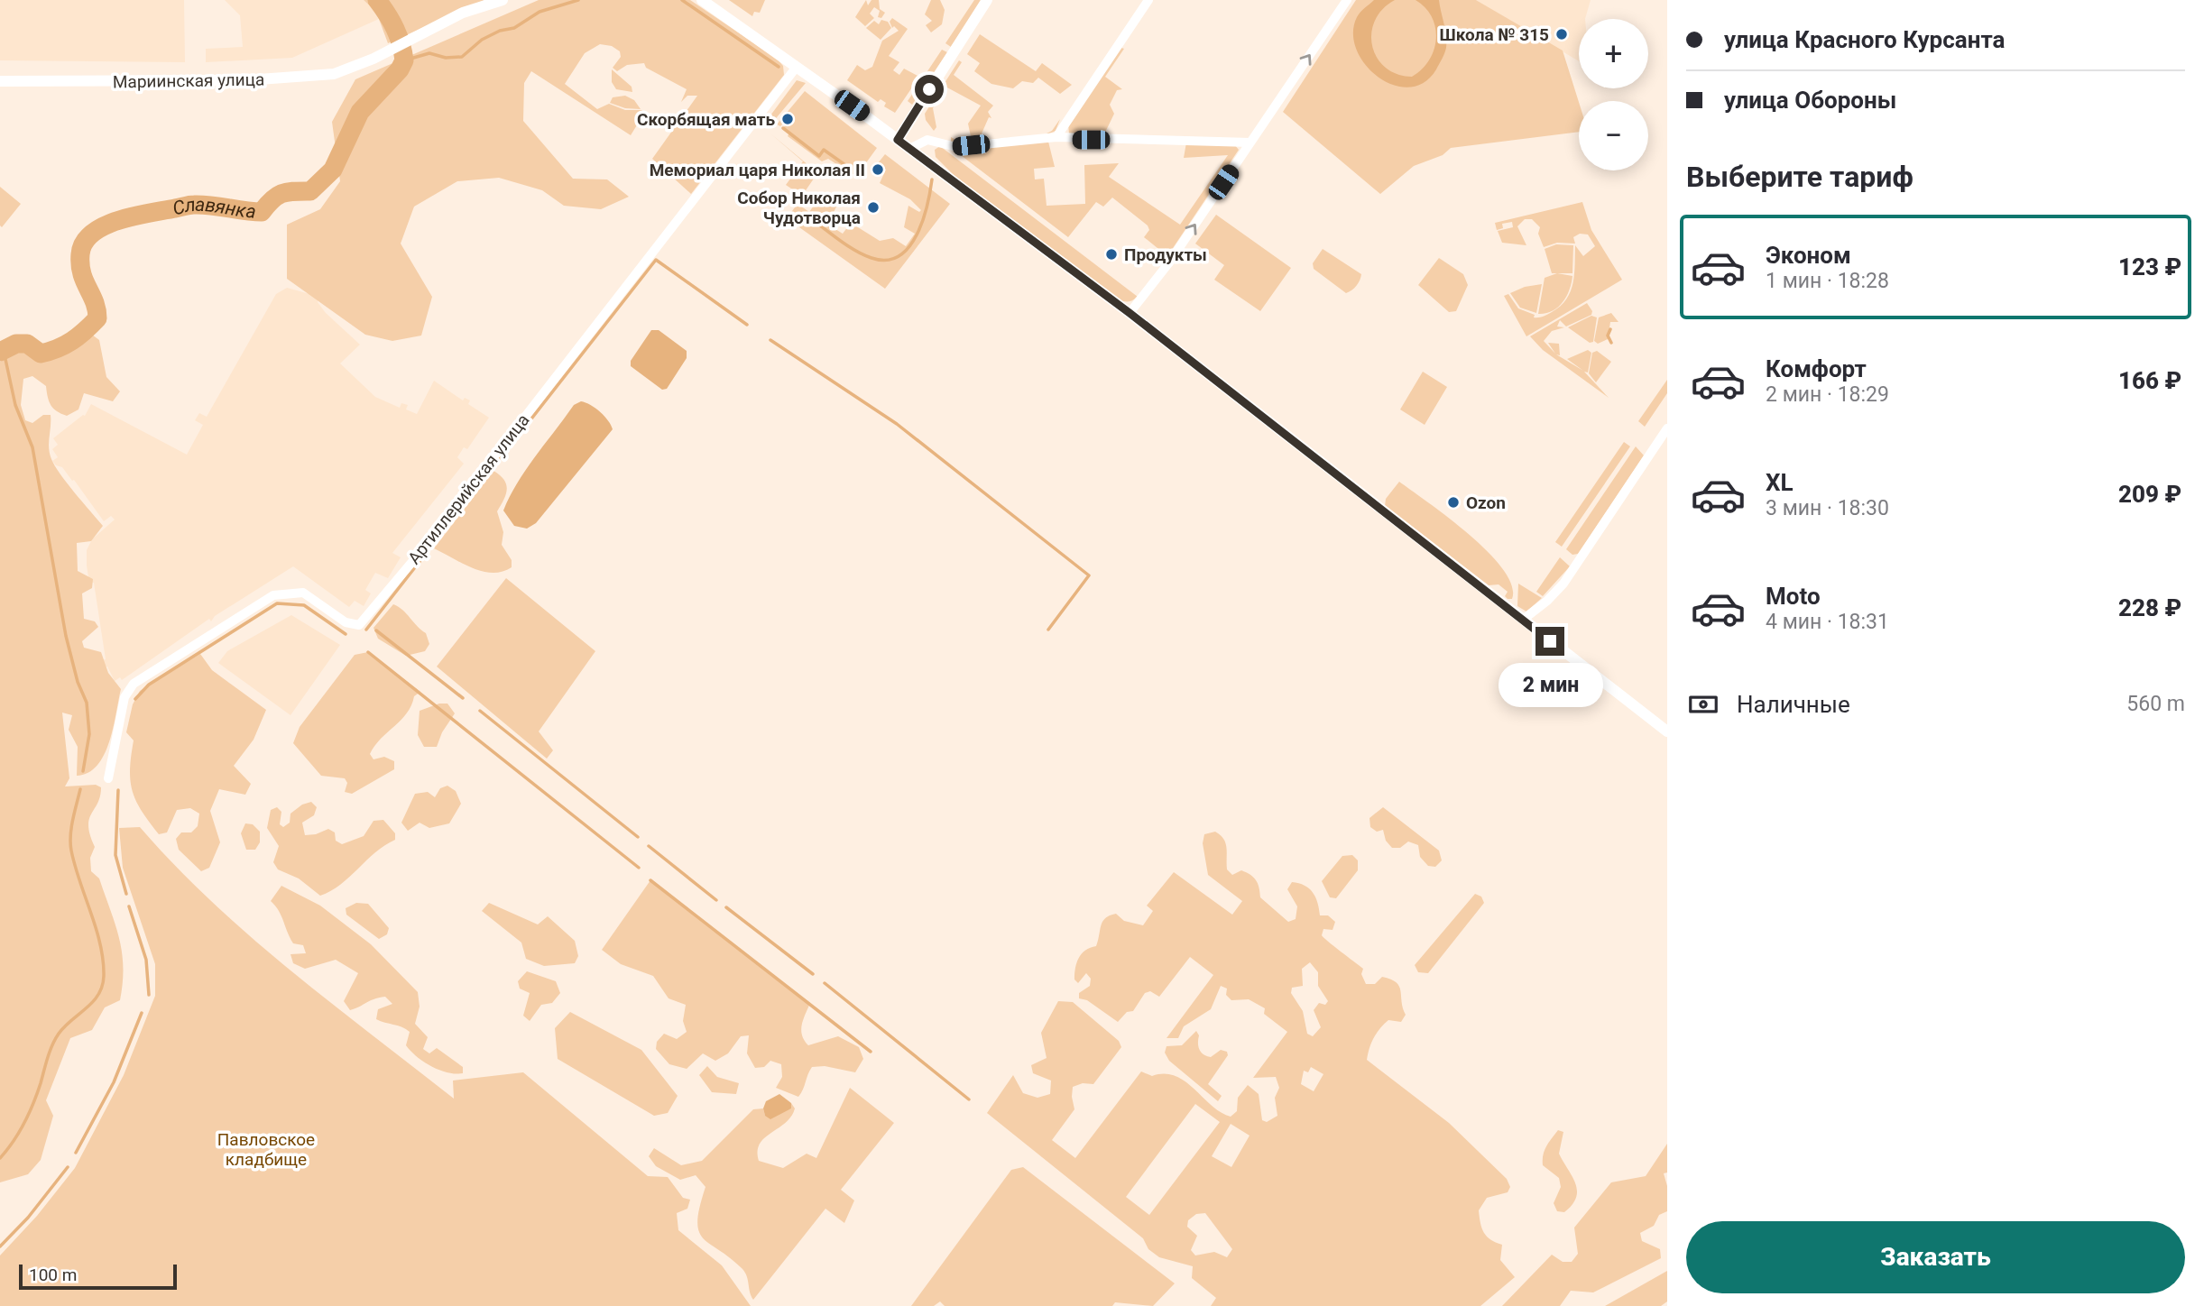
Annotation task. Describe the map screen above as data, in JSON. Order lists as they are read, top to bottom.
{
  "streets": {
    "street": ["Мариинская улица", "Артиллерийская улица"]
  },
  "water": ["Славянка"],
  "parks": ["Павловское кладбище"],
  "places": [
    "Школа № 315",
    "Скорбящая мать",
    "Мемориал царя Николая II",
    "Собор Николая Чудотворца",
    "Продукты",
    "Ozon"
  ],
  "scale_bar": "100 m",
  "page": {
    "banner": ["улица Красного Курсанта", "улица Обороны"],
    "map_buttons": ["+", "−"],
    "heading": "Выберите тариф",
    "list": [
      {
        "name": "Эконом",
        "note": "1 мин · 18:28",
        "value": "123 ₽"
      },
      {
        "name": "Комфорт",
        "note": "2 мин · 18:29",
        "value": "166 ₽"
      },
      {
        "name": "XL",
        "note": "3 мин · 18:30",
        "value": "209 ₽"
      },
      {
        "name": "Moto",
        "note": "4 мин · 18:31",
        "value": "228 ₽"
      }
    ],
    "bubble": "2 мин",
    "pay": ["Наличные", "560 m"],
    "buttons": "Заказать",
    "scale": "100 m"
  }
}
